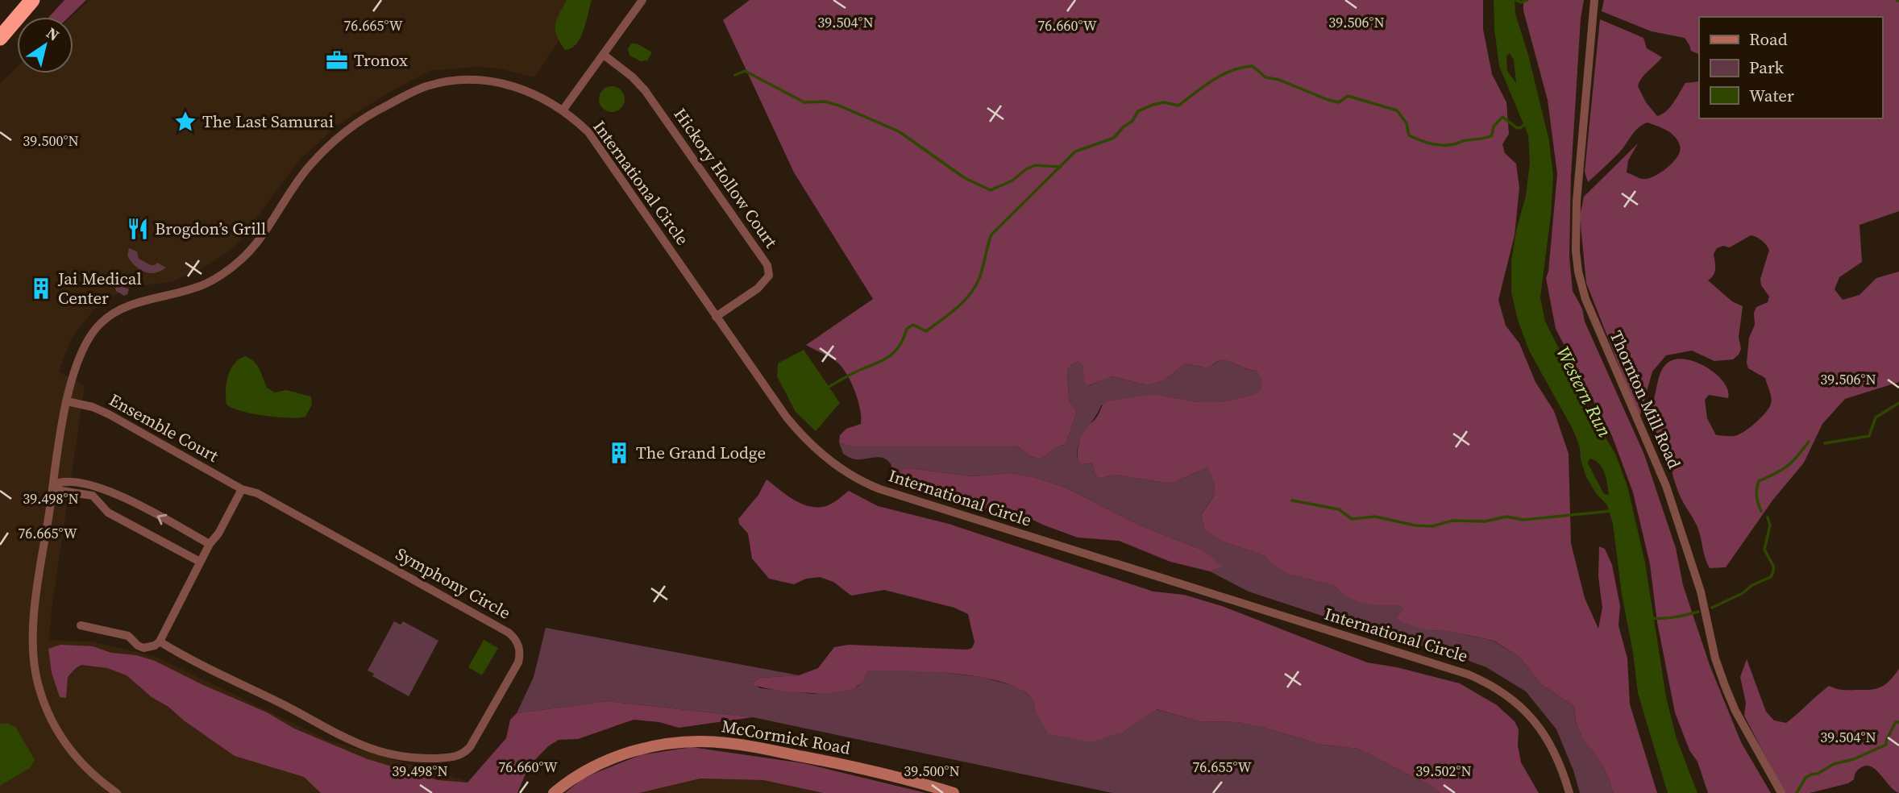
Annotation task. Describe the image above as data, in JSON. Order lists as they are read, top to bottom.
{
  "streets": {
    "main road": ["McCormick Road"],
    "street": [
      "Hickory Hollow Court",
      "International Circle",
      "Thornton Mill Road",
      "Ensemble Court",
      "Symphony Circle"
    ]
  },
  "crossings": [
    ["Hickory Hollow Court", "International Circle"],
    ["International Circle", "Ensemble Court"],
    ["Ensemble Court", "Symphony Circle"]
  ],
  "water": ["Western Run"],
  "places": {
    "office": ["Tronox"],
    "place": ["The Last Samurai"],
    "restaurant": ["Brogdon’s Grill"],
    "building": ["Jai Medical Center", "The Grand Lodge"]
  },
  "legend": ["Road", "Park", "Water"],
  "north": "top right",
  "coordinates": [
    "39.506°N",
    "39.504°N",
    "76.665°W",
    "76.660°W",
    "39.500°N",
    "39.498°N",
    "76.655°W",
    "39.502°N"
  ]
}
